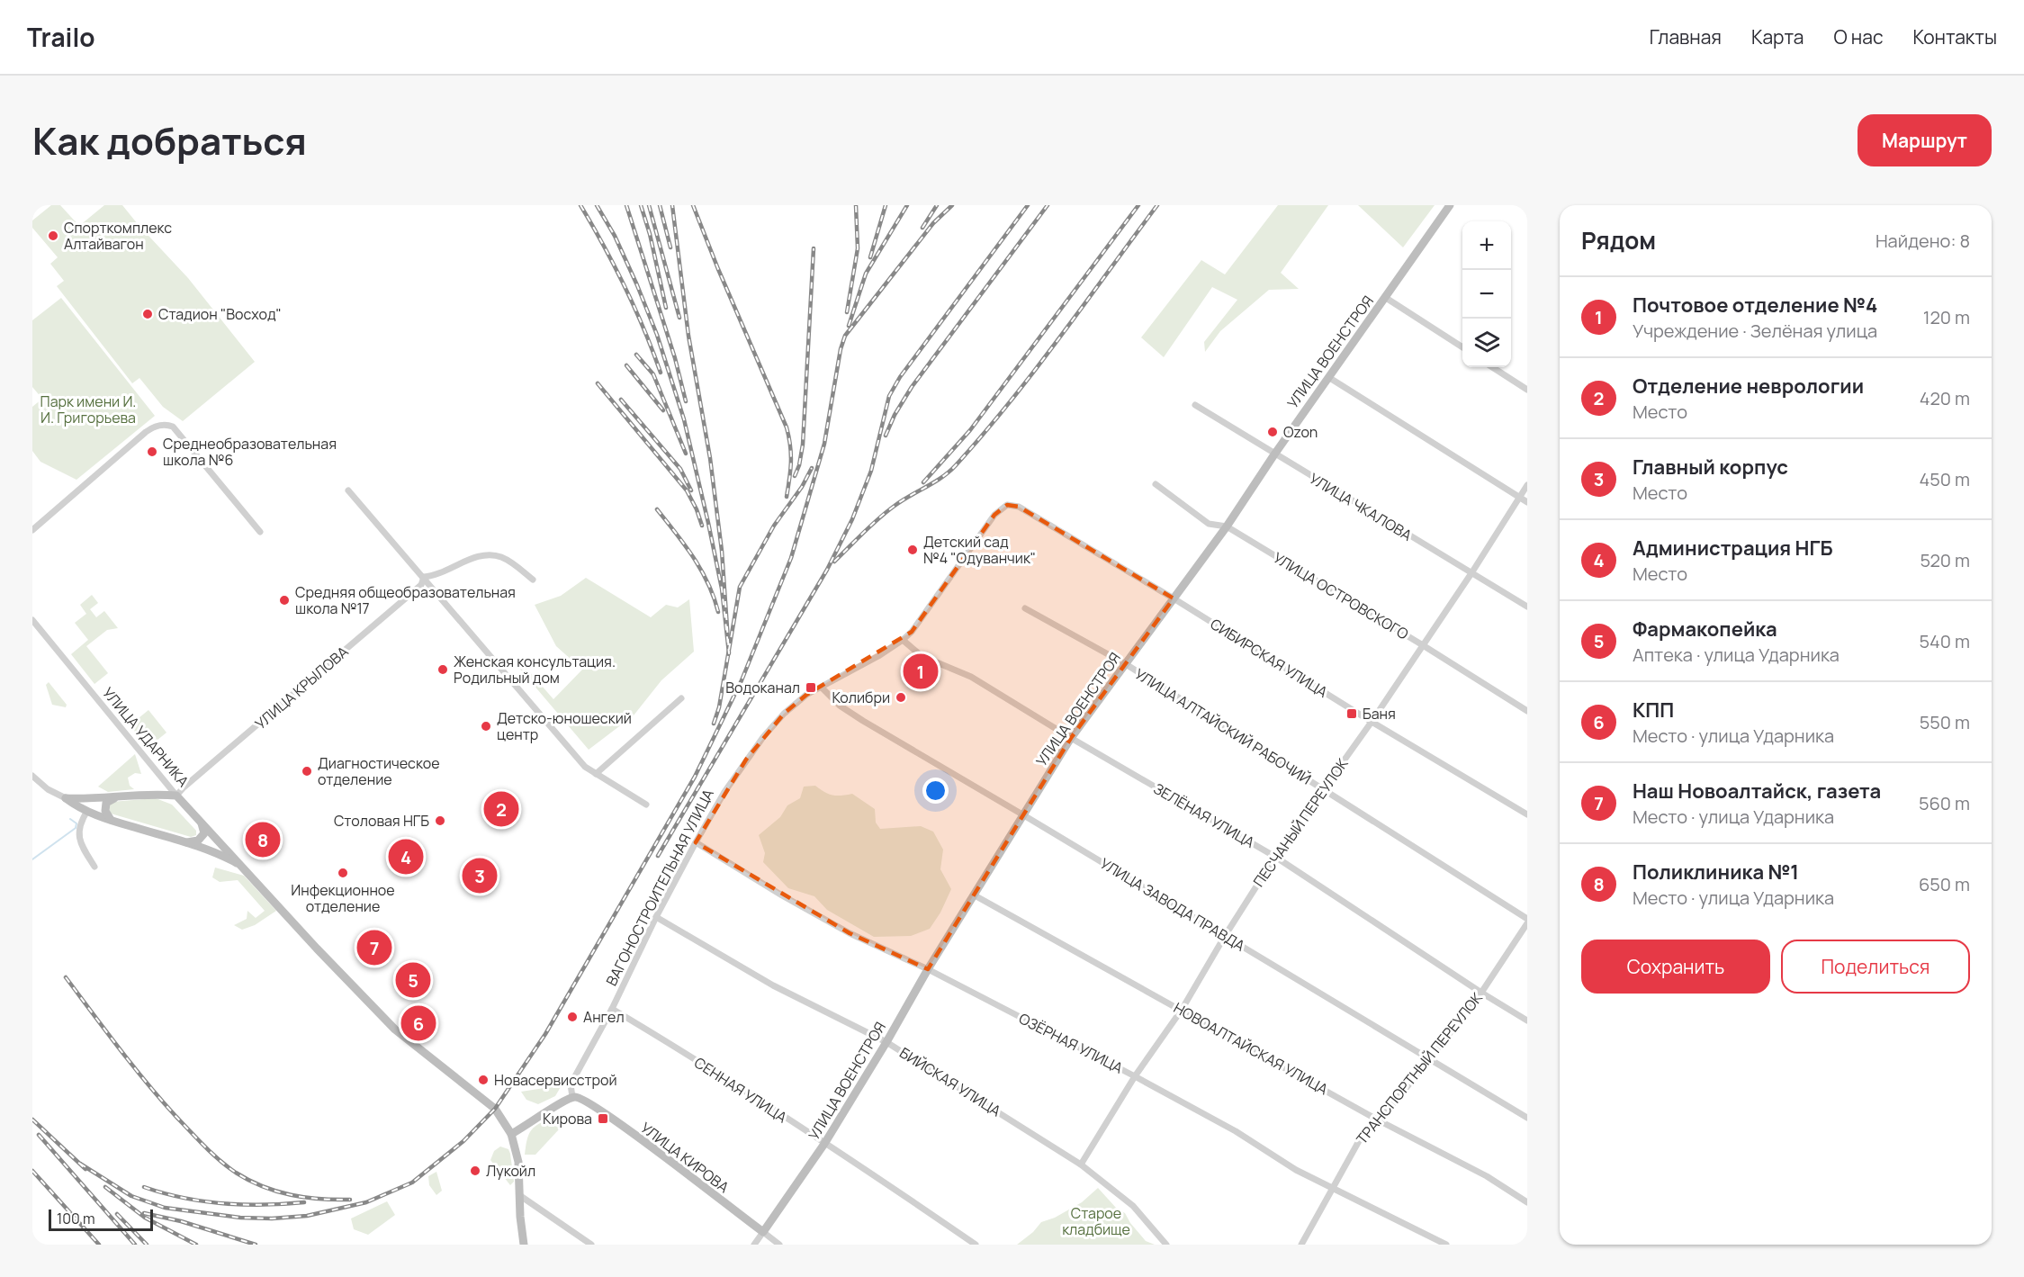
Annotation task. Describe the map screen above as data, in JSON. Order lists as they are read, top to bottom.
{
  "streets": {
    "street": [
      "УЛИЦА ВОЕНСТРОЯ",
      "УЛИЦА ЧКАЛОВА",
      "УЛИЦА ОСТРОВСКОГО",
      "СИБИРСКАЯ УЛИЦА",
      "УЛИЦА КРЫЛОВА",
      "УЛИЦА АЛТАЙСКИЙ РАБОЧИЙ",
      "УЛИЦА УДАРНИКА",
      "ЗЕЛЁНАЯ УЛИЦА",
      "ПЕСЧАНЫЙ ПЕРЕУЛОК",
      "ВАГОНОСТРОИТЕЛЬНАЯ УЛИЦА",
      "УЛИЦА ЗАВОДА ПРАВДА",
      "ОЗЁРНАЯ УЛИЦА",
      "НОВОАЛТАЙСКАЯ УЛИЦА",
      "ТРАНСПОРТНЫЙ ПЕРЕУЛОК",
      "БИЙСКАЯ УЛИЦА",
      "СЕННАЯ УЛИЦА",
      "УЛИЦА КИРОВА"
    ]
  },
  "crossings": [
    ["УЛИЦА ВОЕНСТРОЯ", "УЛИЦА ЧКАЛОВА"],
    ["УЛИЦА ВОЕНСТРОЯ", "УЛИЦА ОСТРОВСКОГО"],
    ["УЛИЦА ВОЕНСТРОЯ", "СИБИРСКАЯ УЛИЦА"],
    ["УЛИЦА ВОЕНСТРОЯ", "УЛИЦА АЛТАЙСКИЙ РАБОЧИЙ"],
    ["УЛИЦА ВОЕНСТРОЯ", "ЗЕЛЁНАЯ УЛИЦА"],
    ["УЛИЦА ВОЕНСТРОЯ", "УЛИЦА ЗАВОДА ПРАВДА"],
    ["УЛИЦА ВОЕНСТРОЯ", "ОЗЁРНАЯ УЛИЦА"],
    ["УЛИЦА ВОЕНСТРОЯ", "НОВОАЛТАЙСКАЯ УЛИЦА"],
    ["УЛИЦА ВОЕНСТРОЯ", "БИЙСКАЯ УЛИЦА"],
    ["УЛИЦА ВОЕНСТРОЯ", "СЕННАЯ УЛИЦА"],
    ["УЛИЦА ВОЕНСТРОЯ", "УЛИЦА КИРОВА"],
    ["УЛИЦА ЧКАЛОВА", "ПЕСЧАНЫЙ ПЕРЕУЛОК"],
    ["УЛИЦА ОСТРОВСКОГО", "ПЕСЧАНЫЙ ПЕРЕУЛОК"],
    ["СИБИРСКАЯ УЛИЦА", "ПЕСЧАНЫЙ ПЕРЕУЛОК"],
    ["СИБИРСКАЯ УЛИЦА", "ВАГОНОСТРОИТЕЛЬНАЯ УЛИЦА"],
    ["УЛИЦА КРЫЛОВА", "УЛИЦА УДАРНИКА"],
    ["УЛИЦА АЛТАЙСКИЙ РАБОЧИЙ", "ПЕСЧАНЫЙ ПЕРЕУЛОК"],
    ["ЗЕЛЁНАЯ УЛИЦА", "ПЕСЧАНЫЙ ПЕРЕУЛОК"],
    ["ЗЕЛЁНАЯ УЛИЦА", "ВАГОНОСТРОИТЕЛЬНАЯ УЛИЦА"],
    ["ЗЕЛЁНАЯ УЛИЦА", "ТРАНСПОРТНЫЙ ПЕРЕУЛОК"],
    ["ПЕСЧАНЫЙ ПЕРЕУЛОК", "УЛИЦА ЗАВОДА ПРАВДА"],
    ["ПЕСЧАНЫЙ ПЕРЕУЛОК", "ОЗЁРНАЯ УЛИЦА"],
    ["ПЕСЧАНЫЙ ПЕРЕУЛОК", "НОВОАЛТАЙСКАЯ УЛИЦА"],
    ["ПЕСЧАНЫЙ ПЕРЕУЛОК", "БИЙСКАЯ УЛИЦА"],
    ["ВАГОНОСТРОИТЕЛЬНАЯ УЛИЦА", "УЛИЦА ЗАВОДА ПРАВДА"],
    ["ВАГОНОСТРОИТЕЛЬНАЯ УЛИЦА", "ОЗЁРНАЯ УЛИЦА"],
    ["ВАГОНОСТРОИТЕЛЬНАЯ УЛИЦА", "БИЙСКАЯ УЛИЦА"],
    ["ВАГОНОСТРОИТЕЛЬНАЯ УЛИЦА", "СЕННАЯ УЛИЦА"],
    ["ВАГОНОСТРОИТЕЛЬНАЯ УЛИЦА", "УЛИЦА КИРОВА"],
    ["УЛИЦА ЗАВОДА ПРАВДА", "ТРАНСПОРТНЫЙ ПЕРЕУЛОК"],
    ["ОЗЁРНАЯ УЛИЦА", "ТРАНСПОРТНЫЙ ПЕРЕУЛОК"],
    ["НОВОАЛТАЙСКАЯ УЛИЦА", "ТРАНСПОРТНЫЙ ПЕРЕУЛОК"]
  ],
  "parks": ["Парк имени И. И. Григорьева", "Старое кладбище"],
  "places": {
    "other": [
      "Спорткомплекс Алтайвагон",
      "Стадион \"Восход\"",
      "Ozon",
      "Среднеобразовательная школа №6",
      "Детский сад №4 \"Одуванчик\"",
      "Средняя общеобразовательная школа №17",
      "Женская консультация. Родильный дом",
      "Колибри",
      "Детско-юношеский центр",
      "Диагностическое отделение",
      "Столовая НГБ",
      "Инфекционное отделение",
      "Ангел",
      "Новасервисстрой",
      "Лукойл"
    ],
    "transit": ["Водоканал", "Баня", "Кирова"]
  },
  "scale_bar": "100 m",
  "page": {
    "header": "Trailo",
    "nav": [
      "Главная",
      "Карта",
      "О нас",
      "Контакты"
    ],
    "title": "Как добраться",
    "buttons": [
      "Маршрут",
      ["Сохранить", "Поделиться"]
    ],
    "heading": ["Рядом", "Найдено: 8"],
    "map_buttons": ["+", "−"],
    "list": [
      {
        "mark": "1",
        "name": "Почтовое отделение №4",
        "note": "Учреждение · Зелёная улица",
        "value": "120 m"
      },
      {
        "mark": "2",
        "name": "Отделение неврологии",
        "note": "Место",
        "value": "420 m"
      },
      {
        "mark": "3",
        "name": "Главный корпус",
        "note": "Место",
        "value": "450 m"
      },
      {
        "mark": "4",
        "name": "Администрация НГБ",
        "note": "Место",
        "value": "520 m"
      },
      {
        "mark": "5",
        "name": "Фармакопейка",
        "note": "Аптека · улица Ударника",
        "value": "540 m"
      },
      {
        "mark": "6",
        "name": "КПП",
        "note": "Место · улица Ударника",
        "value": "550 m"
      },
      {
        "mark": "7",
        "name": "Наш Новоалтайск, газета",
        "note": "Место · улица Ударника",
        "value": "560 m"
      },
      {
        "mark": "8",
        "name": "Поликлиника №1",
        "note": "Место · улица Ударника",
        "value": "650 m"
      }
    ],
    "pins": [
      "1",
      "2",
      "8",
      "4",
      "3",
      "7",
      "5",
      "6"
    ],
    "scale": "100 m"
  }
}
